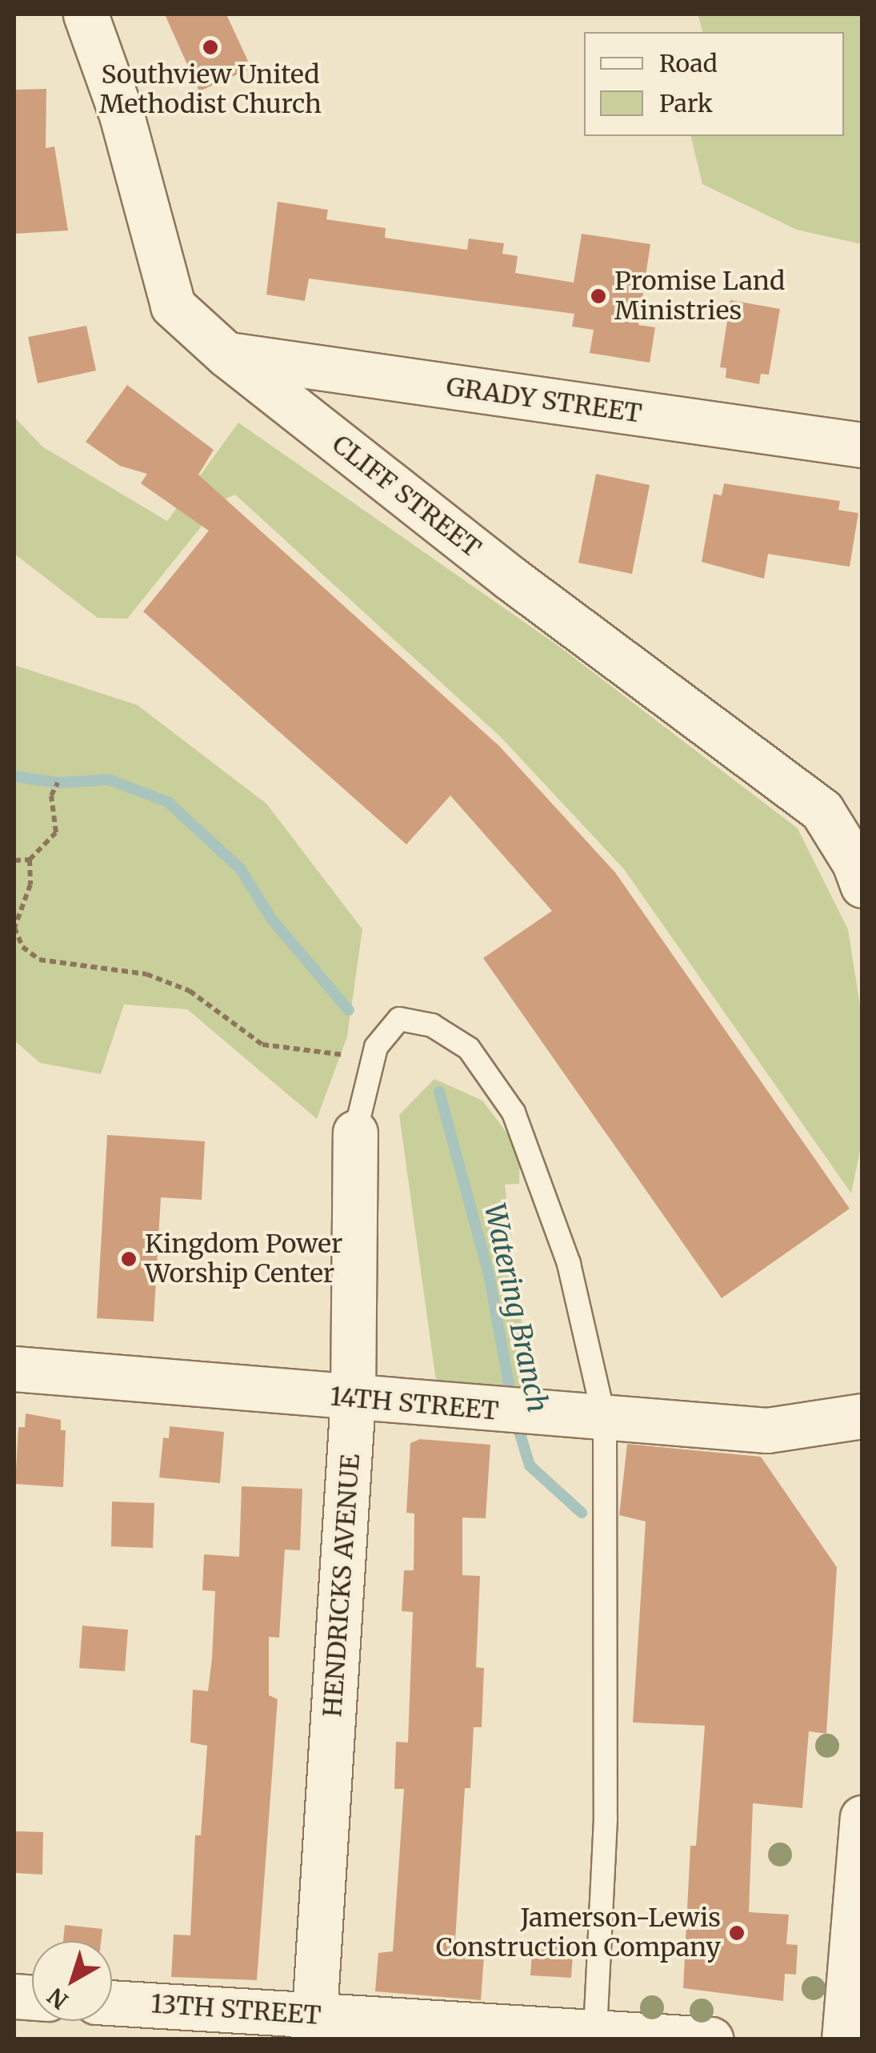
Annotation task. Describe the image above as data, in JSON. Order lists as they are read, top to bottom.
{
  "streets": {
    "street": [
      "GRADY STREET",
      "CLIFF STREET",
      "14TH STREET",
      "HENDRICKS AVENUE",
      "13TH STREET"
    ]
  },
  "crossings": [
    ["GRADY STREET", "CLIFF STREET"],
    ["14TH STREET", "HENDRICKS AVENUE"],
    ["HENDRICKS AVENUE", "13TH STREET"]
  ],
  "water": ["Watering Branch"],
  "places": [
    "Southview United Methodist Church",
    "Promise Land Ministries",
    "Kingdom Power Worship Center",
    "Jamerson-Lewis Construction Company"
  ],
  "legend": ["Road", "Park"],
  "north": "bottom left"
}
